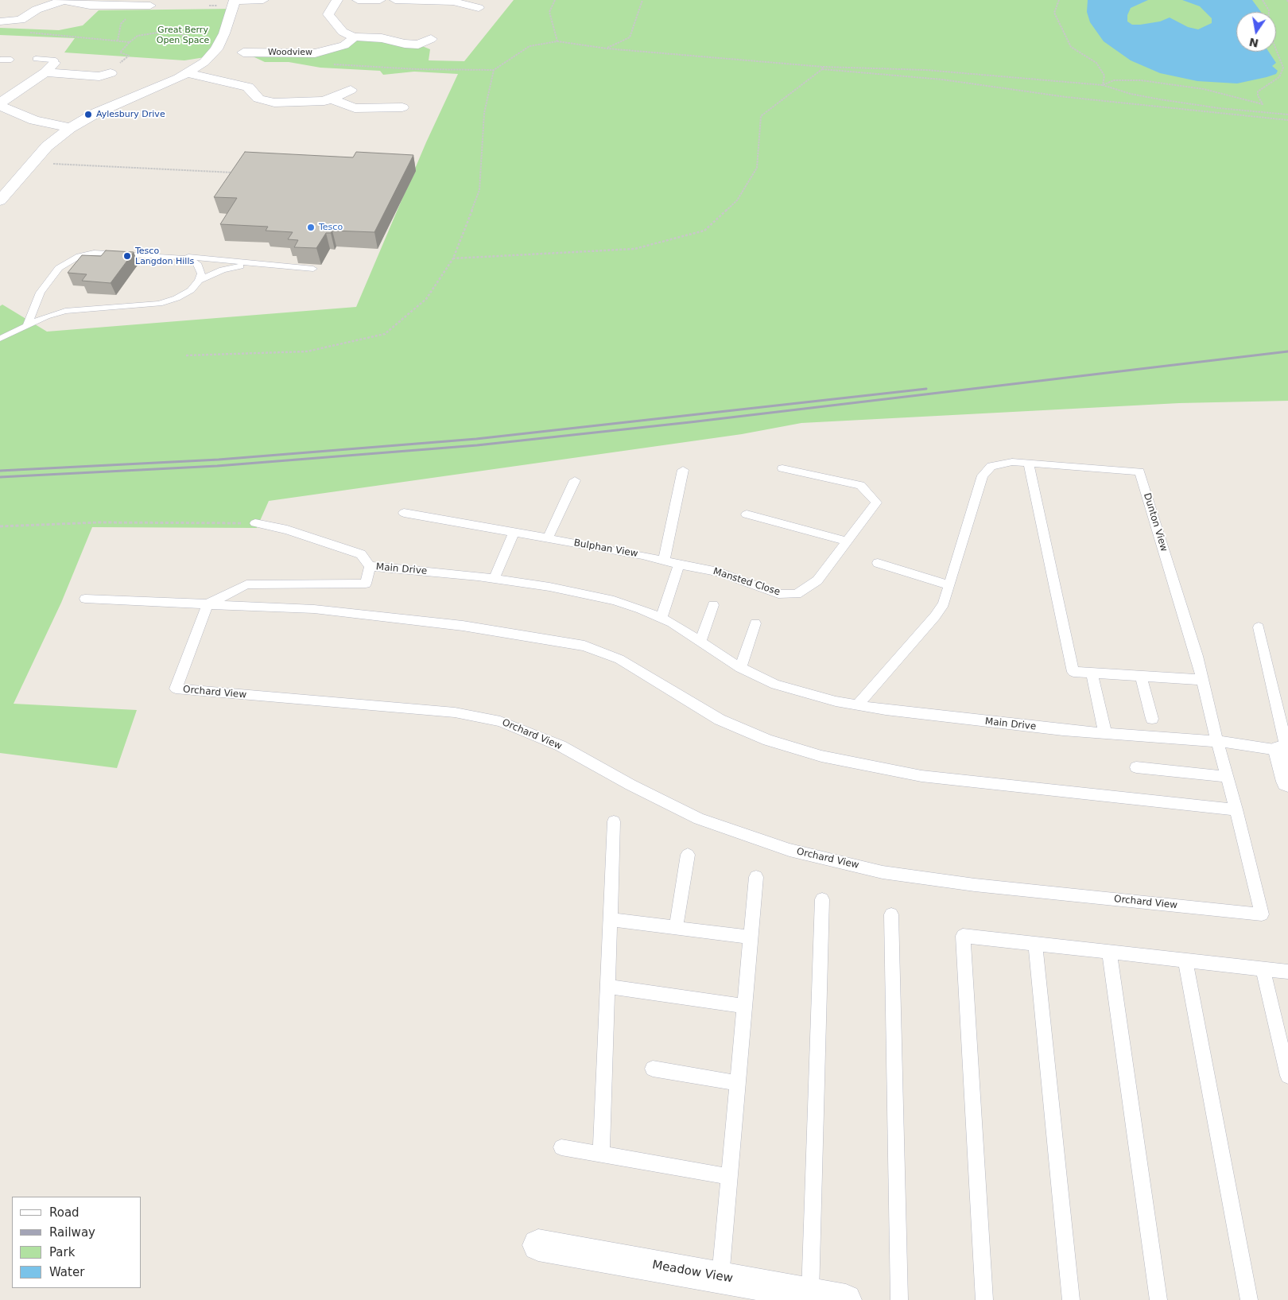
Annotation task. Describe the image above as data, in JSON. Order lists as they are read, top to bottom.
{
  "streets": {
    "street": ["Woodview", "Meadow View"],
    "lane": [
      "Dunton View",
      "Bulphan View",
      "Main Drive",
      "Mansted Close",
      "Orchard View"
    ]
  },
  "crossings": [
    ["Dunton View", "Main Drive"],
    ["Dunton View", "Orchard View"],
    ["Bulphan View", "Mansted Close"],
    ["Main Drive", "Orchard View"]
  ],
  "parks": ["Great Berry Open Space"],
  "places": ["Aylesbury Drive", "Tesco", "Tesco Langdon Hills"],
  "legend": [
    "Road",
    "Railway",
    "Park",
    "Water"
  ],
  "north": "bottom"
}
